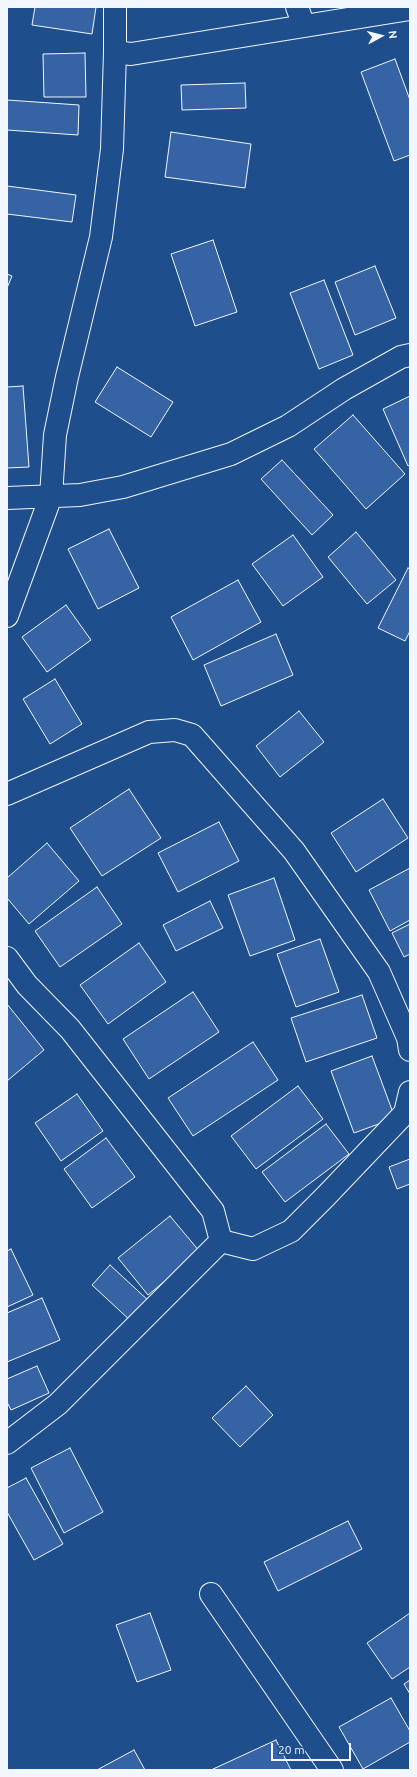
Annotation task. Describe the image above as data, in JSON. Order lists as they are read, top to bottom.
{
  "scale_bar": "20 m",
  "north": "right"
}
